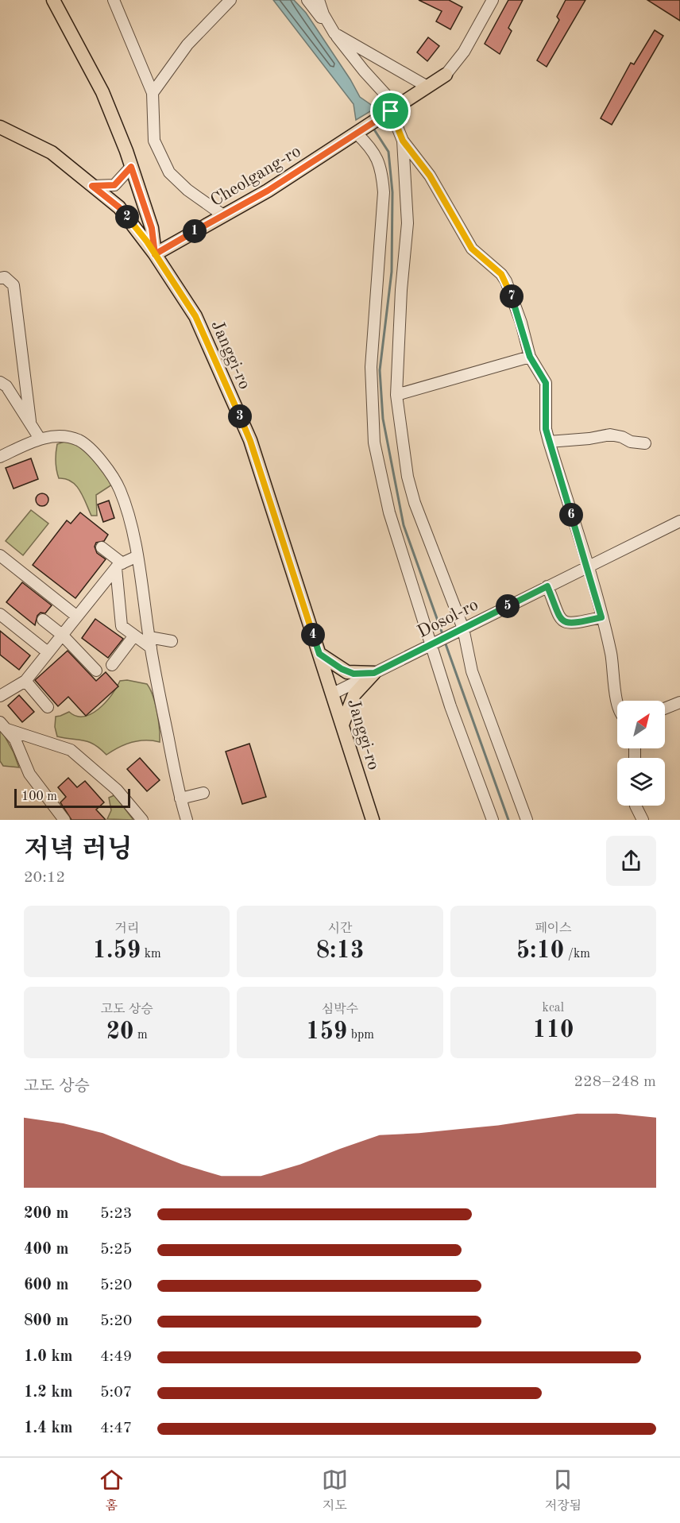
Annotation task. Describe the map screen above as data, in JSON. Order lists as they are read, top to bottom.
{
  "streets": {
    "main road": ["Cheolgang-ro", "Janggi-ro"],
    "street": ["Dosol-ro"]
  },
  "crossings": [
    ["Cheolgang-ro", "Janggi-ro"],
    ["Janggi-ro", "Dosol-ro"]
  ],
  "scale_bar": "100 m",
  "north": "top right",
  "page": {
    "pins": [
      "2",
      "1",
      "7",
      "3",
      "6",
      "5",
      "4"
    ],
    "scale": "100 m",
    "heading": ["저녁 러닝", "20:12"],
    "stats": [
      ["거리", "1.59 km"],
      ["시간", "8:13"],
      ["페이스", "5:10 /km"],
      ["고도 상승", "20 m"],
      ["심박수", "159 bpm"],
      ["kcal", "110"]
    ],
    "chart": ["고도 상승", "228–248 m"],
    "list": [
      {
        "name": "200 m",
        "note": "5:23"
      },
      {
        "name": "400 m",
        "note": "5:25"
      },
      {
        "name": "600 m",
        "note": "5:20"
      },
      {
        "name": "800 m",
        "note": "5:20"
      },
      {
        "name": "1.0 km",
        "note": "4:49"
      },
      {
        "name": "1.2 km",
        "note": "5:07"
      },
      {
        "name": "1.4 km",
        "note": "4:47"
      }
    ],
    "tabs": ["홈", "지도", "저장됨"]
  }
}
